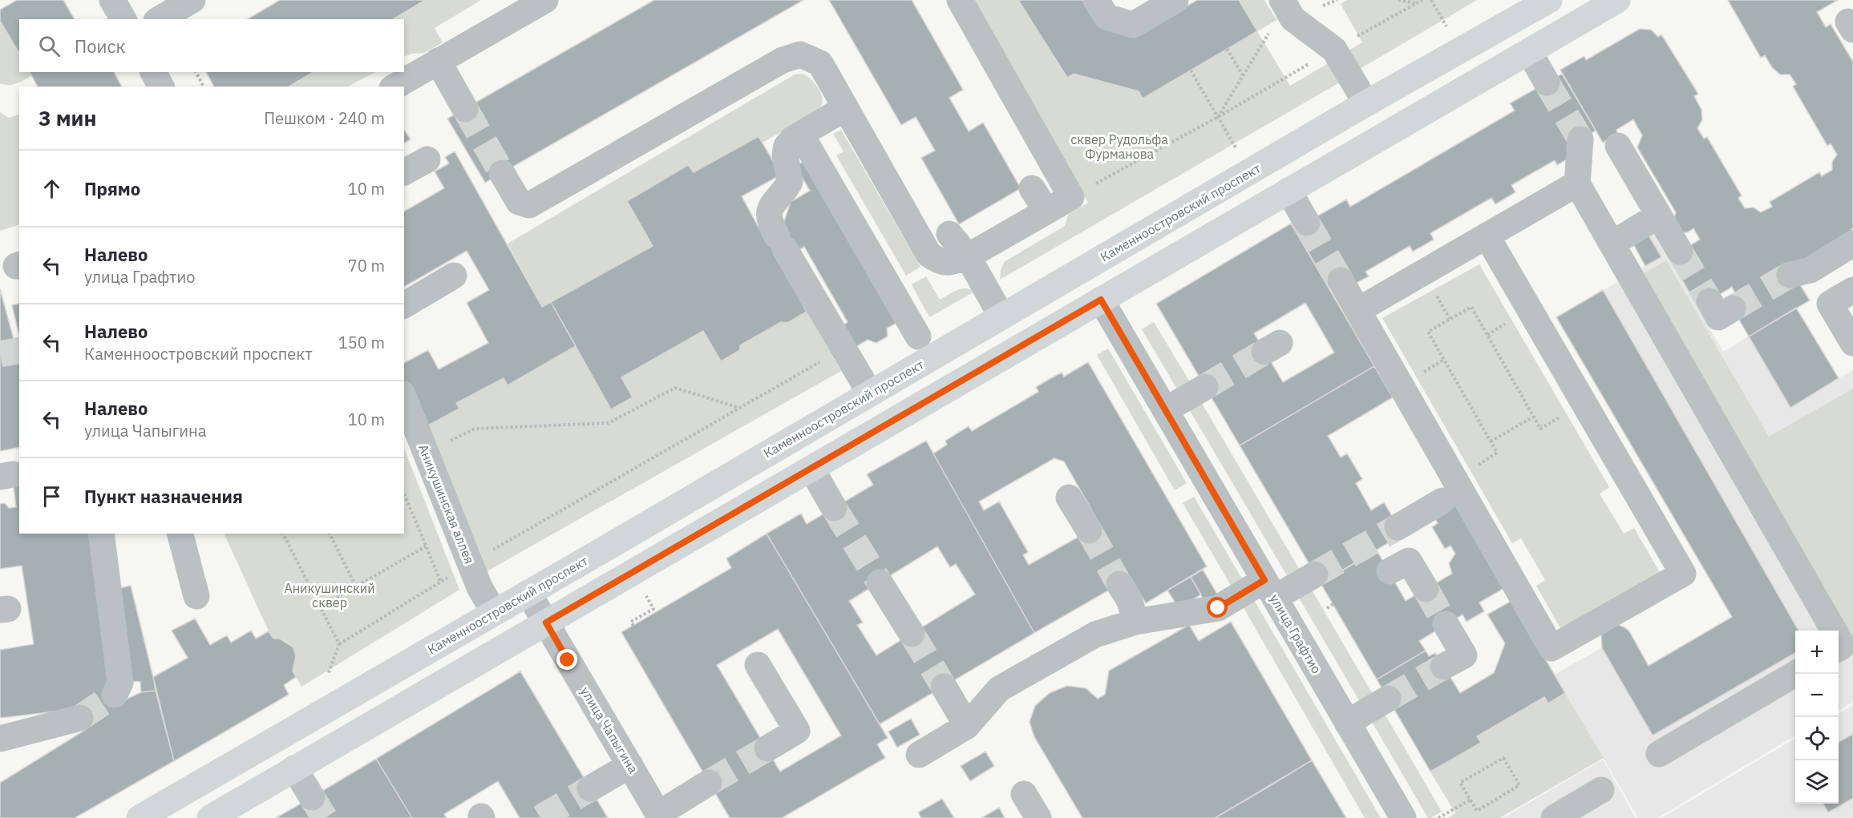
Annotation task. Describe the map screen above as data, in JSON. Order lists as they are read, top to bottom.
{
  "streets": {
    "main road": ["Каменноостровский проспект"],
    "street": ["Аникушинская аллея", "улица Графтио", "улица Чапыгина"]
  },
  "crossings": [
    ["Каменноостровский проспект", "Аникушинская аллея"],
    ["Каменноостровский проспект", "улица Чапыгина"]
  ],
  "parks": ["сквер Рудольфа Фурманова", "Аникушинский сквер"],
  "page": {
    "search": "Поиск",
    "heading": ["3 мин", "Пешком · 240 m"],
    "list": [
      ["Прямо", "10 m"],
      ["Налево", "улица Графтио", "70 m"],
      ["Налево", "Каменноостровский проспект", "150 m"],
      ["Налево", "улица Чапыгина", "10 m"],
      "Пункт назначения"
    ],
    "map_buttons": ["+", "−"]
  }
}
